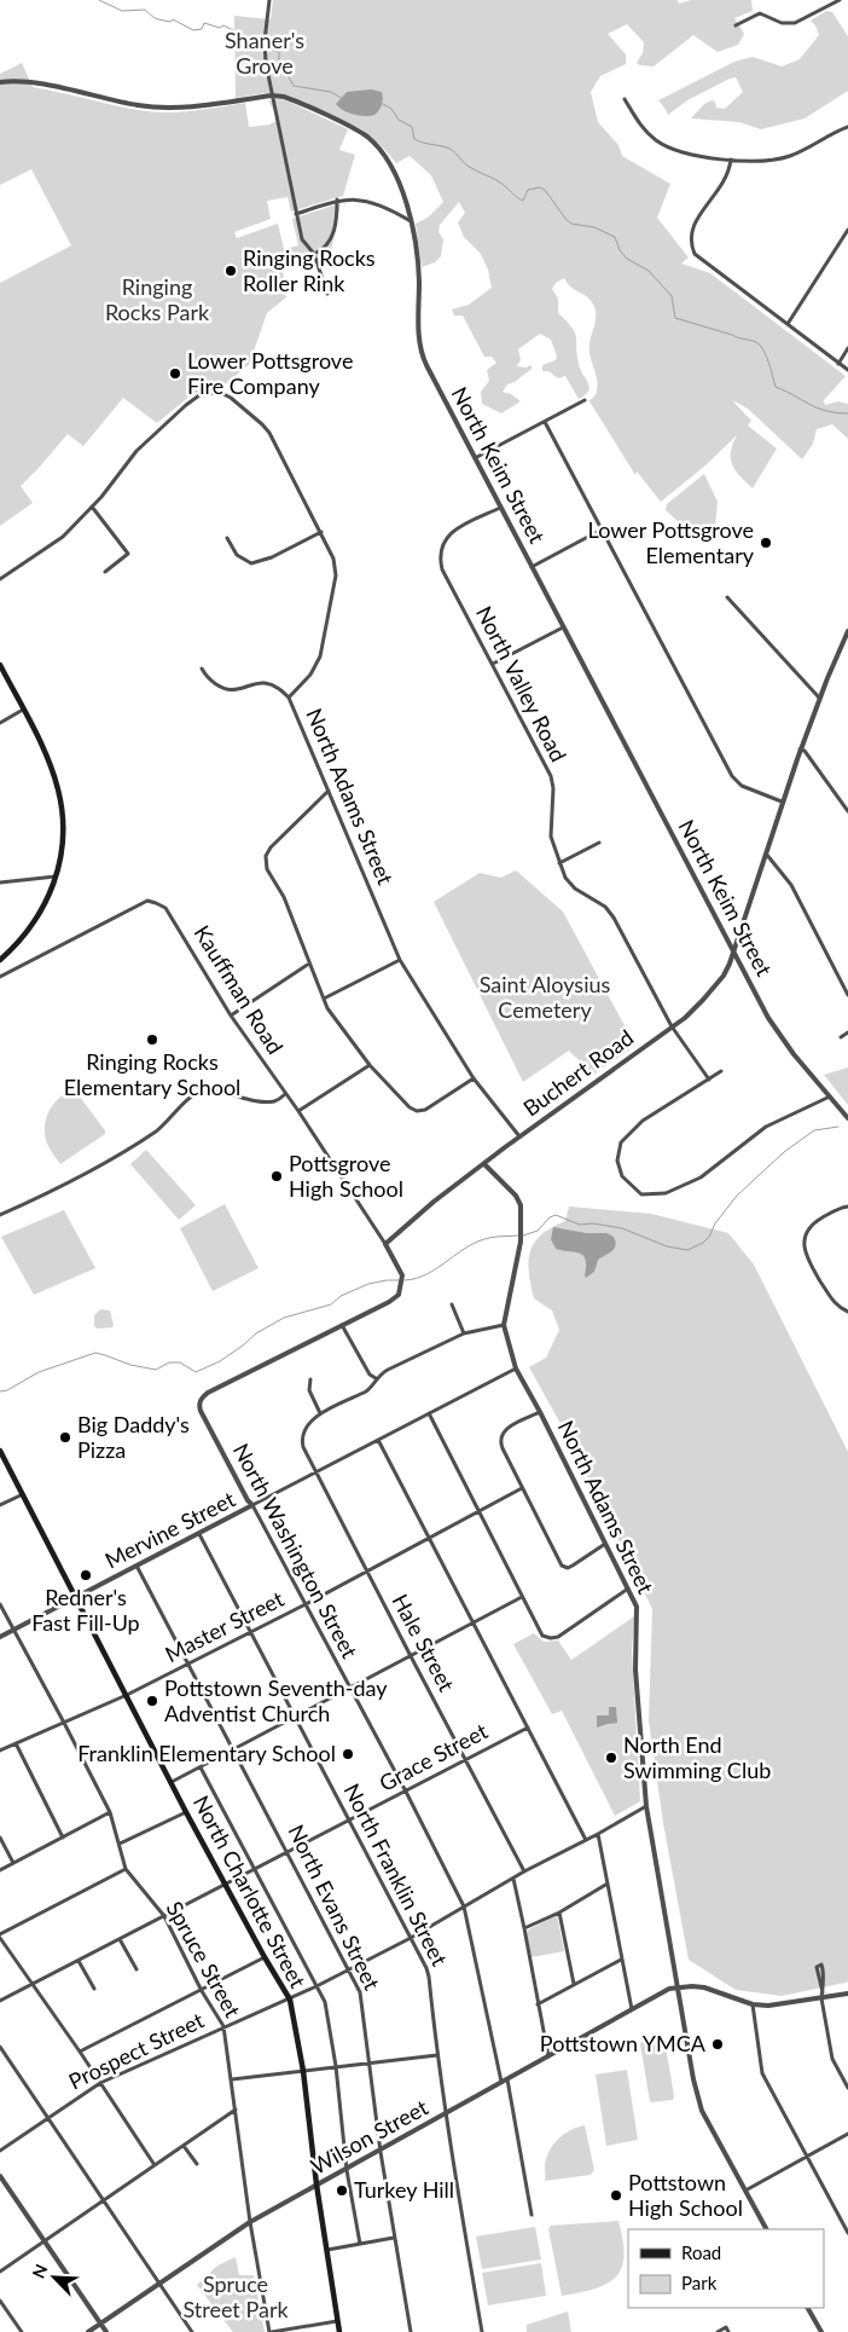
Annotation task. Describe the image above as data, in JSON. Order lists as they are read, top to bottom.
{
  "streets": {
    "main road": ["North Charlotte Street"],
    "street": [
      "North Keim Street",
      "North Valley Road",
      "North Adams Street",
      "Kauffman Road",
      "Buchert Road",
      "Mervine Street",
      "North Washington Street",
      "Master Street",
      "Hale Street",
      "Grace Street",
      "North Franklin Street",
      "North Evans Street",
      "Spruce Street",
      "Prospect Street",
      "Wilson Street"
    ]
  },
  "crossings": [
    ["North Keim Street", "North Valley Road"],
    ["North Keim Street", "Buchert Road"],
    ["North Valley Road", "Buchert Road"],
    ["North Adams Street", "Buchert Road"],
    ["North Adams Street", "Mervine Street"],
    ["North Adams Street", "Prospect Street"],
    ["North Adams Street", "Wilson Street"],
    ["Kauffman Road", "Buchert Road"],
    ["Mervine Street", "North Washington Street"],
    ["Mervine Street", "Hale Street"],
    ["Mervine Street", "North Franklin Street"],
    ["Mervine Street", "North Charlotte Street"],
    ["Mervine Street", "North Evans Street"],
    ["Mervine Street", "Spruce Street"],
    ["North Washington Street", "Master Street"],
    ["North Washington Street", "Grace Street"],
    ["North Washington Street", "Prospect Street"],
    ["North Washington Street", "Wilson Street"],
    ["Master Street", "Hale Street"],
    ["Master Street", "North Franklin Street"],
    ["Master Street", "North Charlotte Street"],
    ["Master Street", "North Evans Street"],
    ["Master Street", "Spruce Street"],
    ["Hale Street", "Grace Street"],
    ["Hale Street", "Prospect Street"],
    ["Grace Street", "North Franklin Street"],
    ["Grace Street", "North Charlotte Street"],
    ["Grace Street", "North Evans Street"],
    ["Grace Street", "Spruce Street"],
    ["North Franklin Street", "Prospect Street"],
    ["North Franklin Street", "Wilson Street"],
    ["North Charlotte Street", "Prospect Street"],
    ["North Charlotte Street", "Wilson Street"],
    ["North Evans Street", "Prospect Street"],
    ["North Evans Street", "Wilson Street"],
    ["Spruce Street", "Prospect Street"],
    ["Spruce Street", "Wilson Street"]
  ],
  "parks": [
    "Shaner's Grove",
    "Ringing Rocks Park",
    "Saint Aloysius Cemetery",
    "Spruce Street Park"
  ],
  "places": [
    "Ringing Rocks Roller Rink",
    "Lower Pottsgrove Fire Company",
    "Lower Pottsgrove Elementary",
    "Ringing Rocks Elementary School",
    "Pottsgrove High School",
    "Big Daddy's Pizza",
    "Redner's Fast Fill-Up",
    "Pottstown Seventh-day Adventist Church",
    "Franklin Elementary School",
    "North End Swimming Club",
    "Pottstown YMCA",
    "Turkey Hill",
    "Pottstown High School"
  ],
  "legend": ["Road", "Park"],
  "north": "top left"
}
